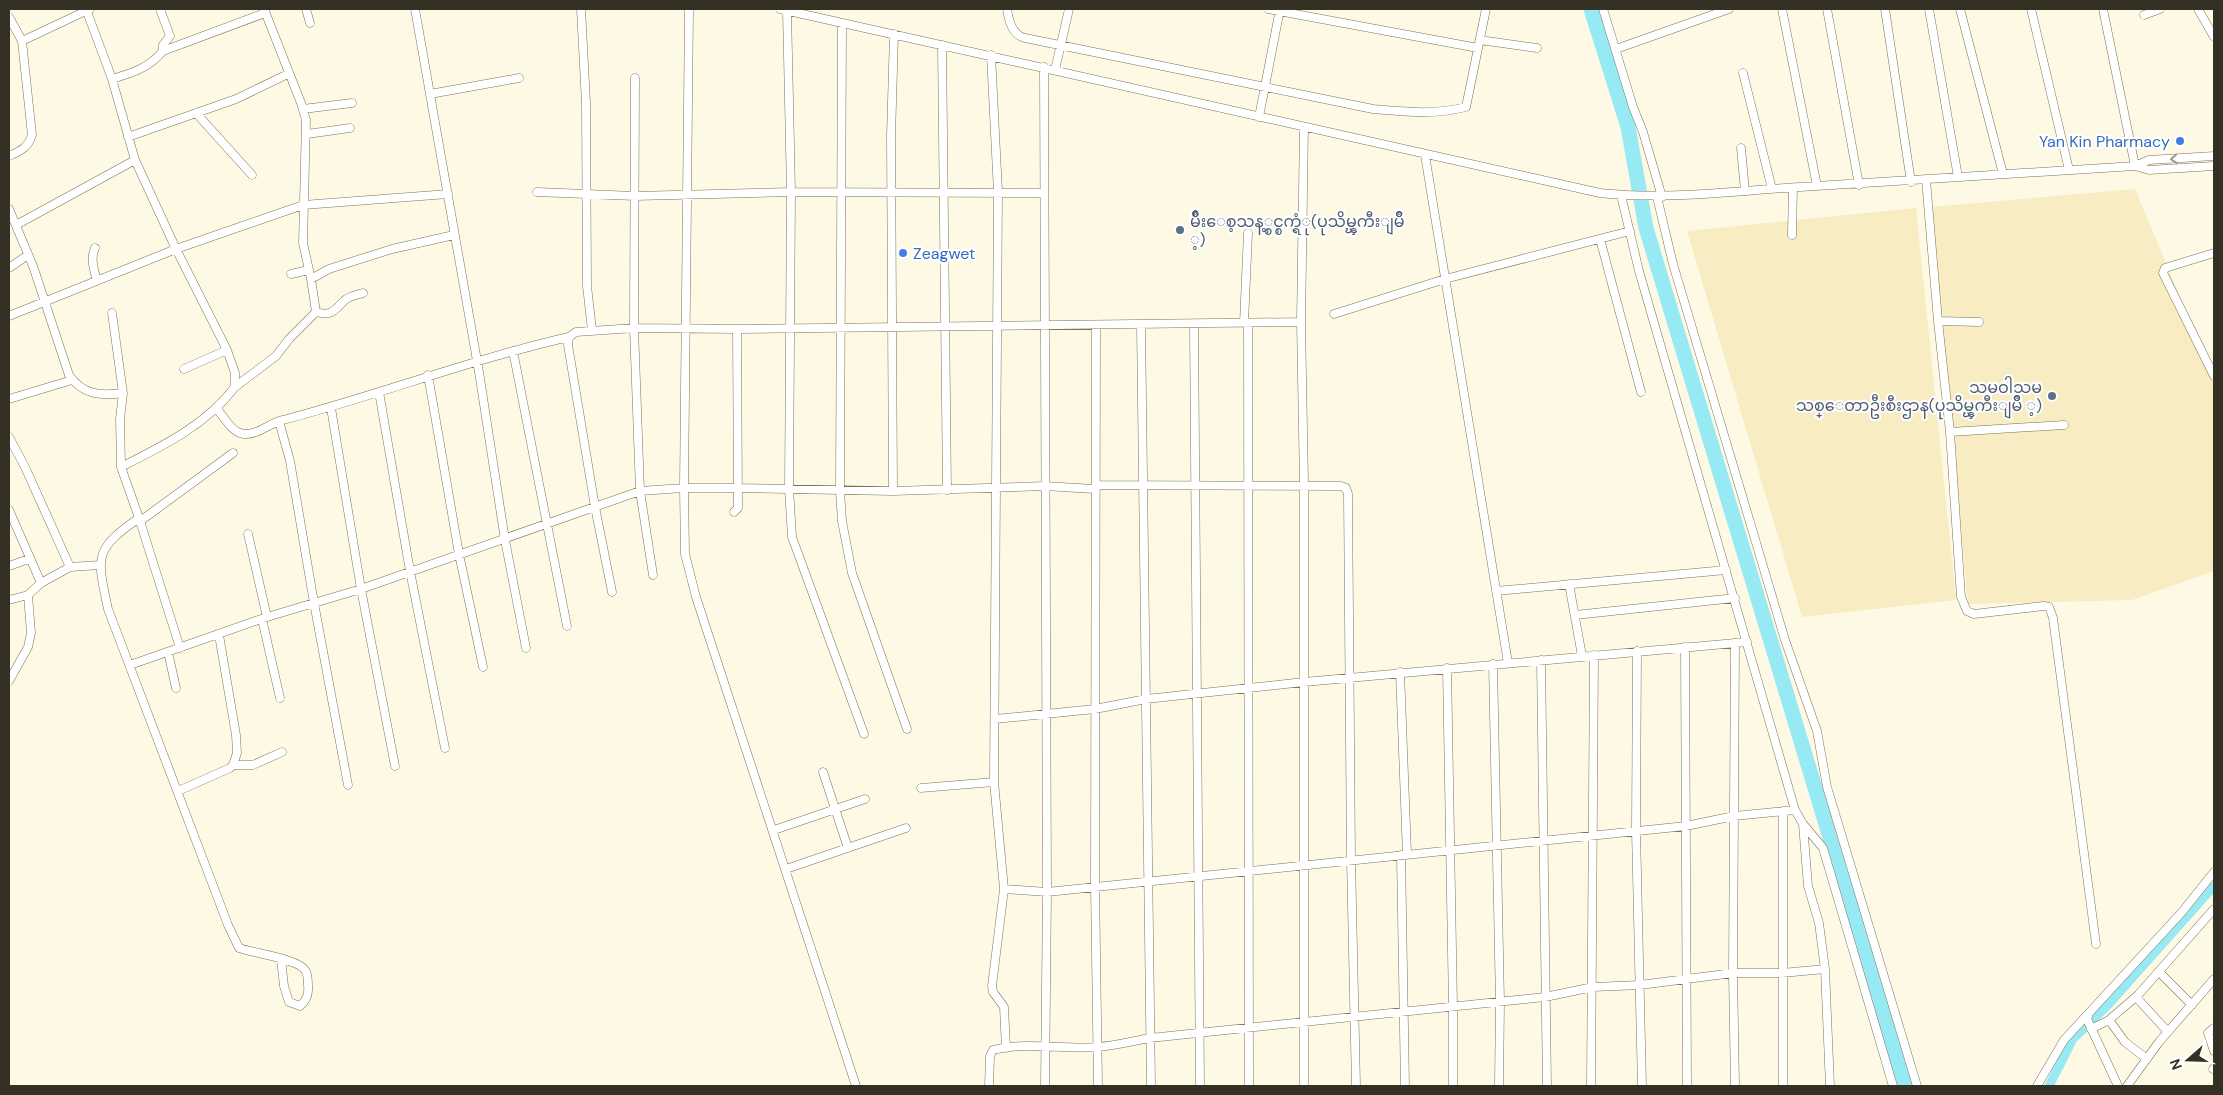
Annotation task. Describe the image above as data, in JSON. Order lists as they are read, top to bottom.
{
  "places": [
    "Yan Kin Pharmacy",
    "မ်ိဳးေစ့သန့္စင္စက္ရံု(ပုသိမ္ၾကီးျမိဳ ့)",
    "Zeagwet",
    "သမဝါသမ သစ္ေတာဦးစီးဌာန(ပုသိမ္ၾကီးျမိဳ ့)"
  ],
  "north": "left"
}
